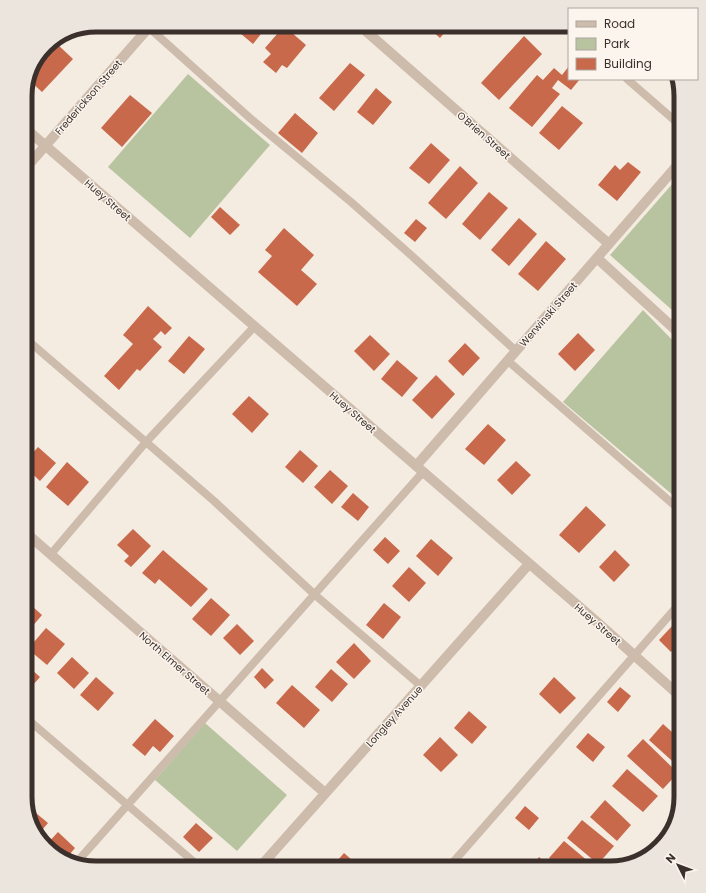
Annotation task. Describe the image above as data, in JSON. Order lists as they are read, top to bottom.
{
  "streets": {
    "street": [
      "Frederickson Street",
      "O'Brien Street",
      "Huey Street",
      "Werwinski Street",
      "North Elmer Street",
      "Longley Avenue"
    ]
  },
  "crossings": [
    ["Frederickson Street", "Huey Street"],
    ["O'Brien Street", "Werwinski Street"],
    ["Huey Street", "Werwinski Street"],
    ["Huey Street", "Longley Avenue"],
    ["North Elmer Street", "Longley Avenue"]
  ],
  "legend": ["Road", "Park", "Building"],
  "north": "top left"
}
